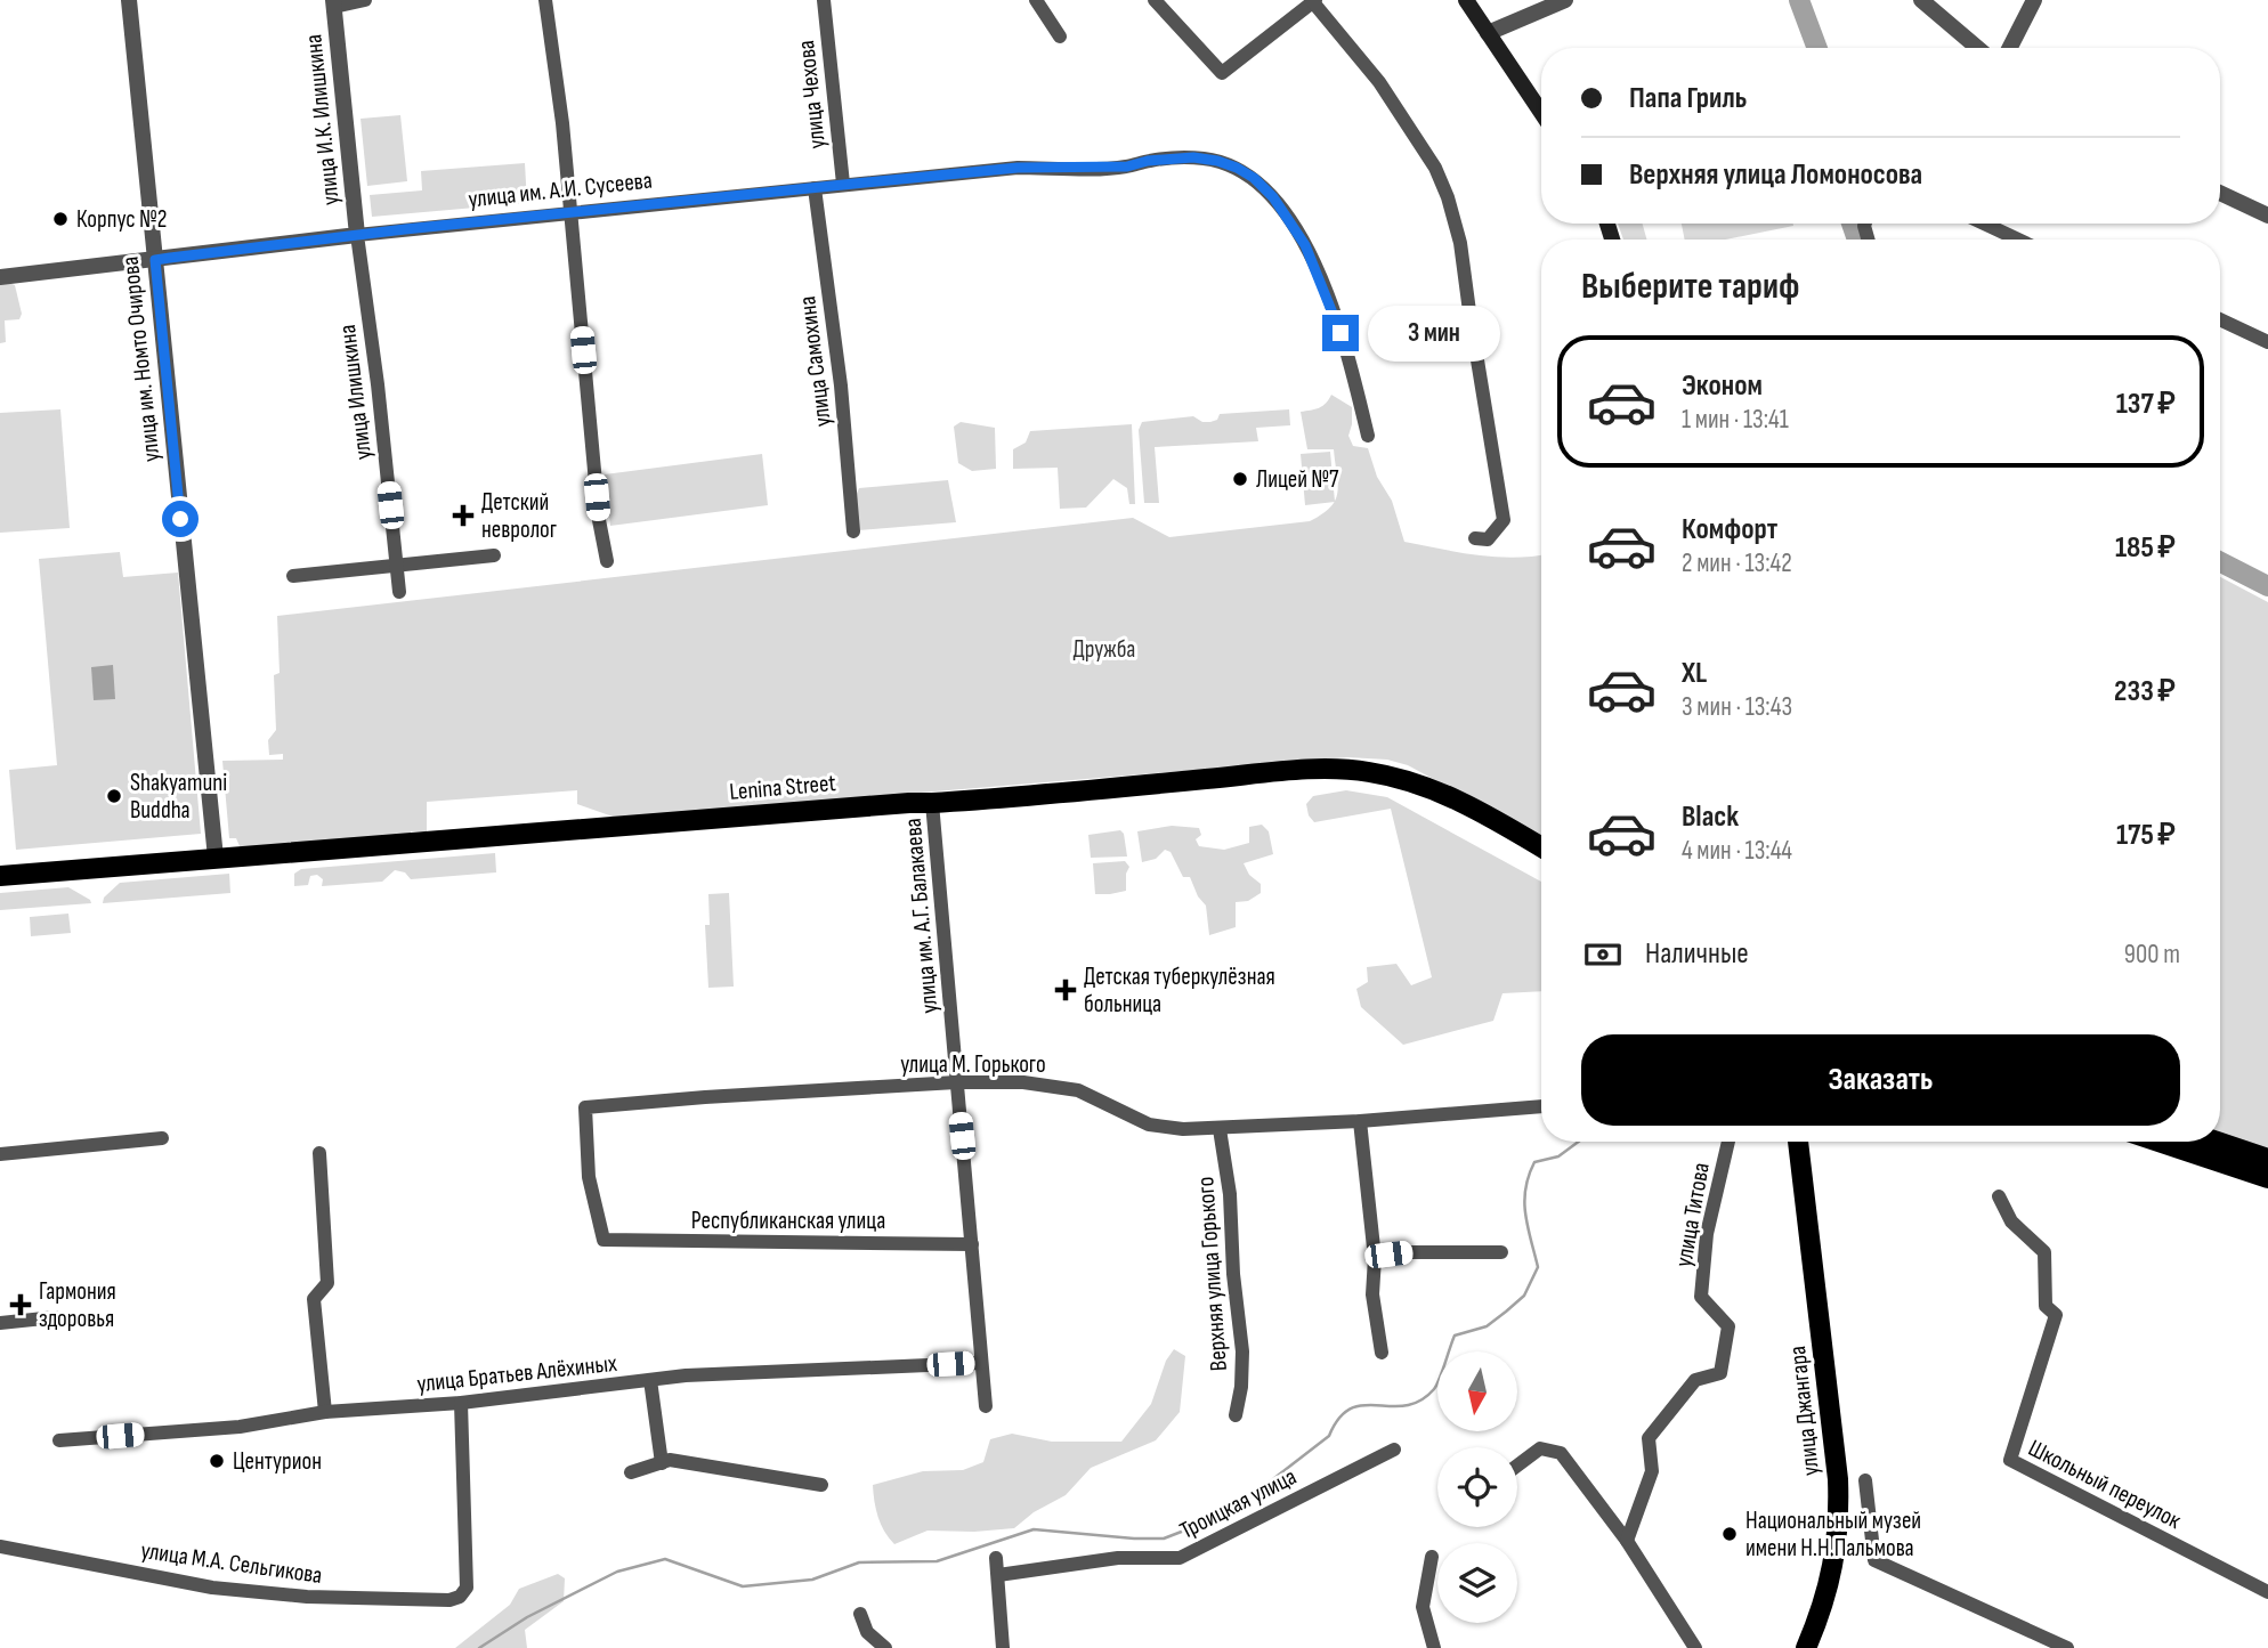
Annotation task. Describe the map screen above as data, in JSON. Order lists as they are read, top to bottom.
{
  "streets": {
    "main road": ["Lenina Street", "улица Джангара"],
    "street": [
      "улица Чехова",
      "улица И.К. Илишкина",
      "улица им. А.И. Сусеева",
      "улица им. Номто Очирова",
      "улица Самохина",
      "улица Илишкина",
      "улица им. А.Г. Балакаева",
      "улица М. Горького",
      "улица Титова",
      "Республиканская улица",
      "Верхняя улица Горького",
      "улица Братьев Алёхиных",
      "Школьный переулок",
      "Троицкая улица",
      "улица М.А. Сельгикова"
    ]
  },
  "crossings": [
    ["улица Чехова", "улица им. А.И. Сусеева"],
    ["улица И.К. Илишкина", "улица им. А.И. Сусеева"],
    ["улица И.К. Илишкина", "улица Илишкина"],
    ["улица им. А.И. Сусеева", "улица им. Номто Очирова"],
    ["улица им. А.И. Сусеева", "улица Самохина"],
    ["улица им. А.И. Сусеева", "улица Илишкина"],
    ["улица им. Номто Очирова", "Lenina Street"],
    ["Lenina Street", "улица им. А.Г. Балакаева"],
    ["улица им. А.Г. Балакаева", "улица М. Горького"],
    ["улица им. А.Г. Балакаева", "Республиканская улица"],
    ["улица им. А.Г. Балакаева", "улица Братьев Алёхиных"],
    ["улица М. Горького", "Республиканская улица"],
    ["улица М. Горького", "Верхняя улица Горького"],
    ["улица Братьев Алёхиных", "улица М.А. Сельгикова"]
  ],
  "parks": ["Дружба"],
  "places": {
    "other": [
      "Корпус №2",
      "Лицей №7",
      "Shakyamuni Buddha",
      "Центурион",
      "Национальный музей имени Н.Н.Пальмова"
    ],
    "health": ["Детский невролог", "Детская туберкулёзная больница", "Гармония здоровья"]
  },
  "north": "bottom",
  "page": {
    "banner": ["Папа Гриль", "Верхняя улица Ломоносова"],
    "heading": "Выберите тариф",
    "bubble": "3 мин",
    "list": [
      {
        "name": "Эконом",
        "note": "1 мин · 13:41",
        "value": "137 ₽"
      },
      {
        "name": "Комфорт",
        "note": "2 мин · 13:42",
        "value": "185 ₽"
      },
      {
        "name": "XL",
        "note": "3 мин · 13:43",
        "value": "233 ₽"
      },
      {
        "name": "Black",
        "note": "4 мин · 13:44",
        "value": "175 ₽"
      }
    ],
    "pay": ["Наличные", "900 m"],
    "buttons": "Заказать"
  }
}
